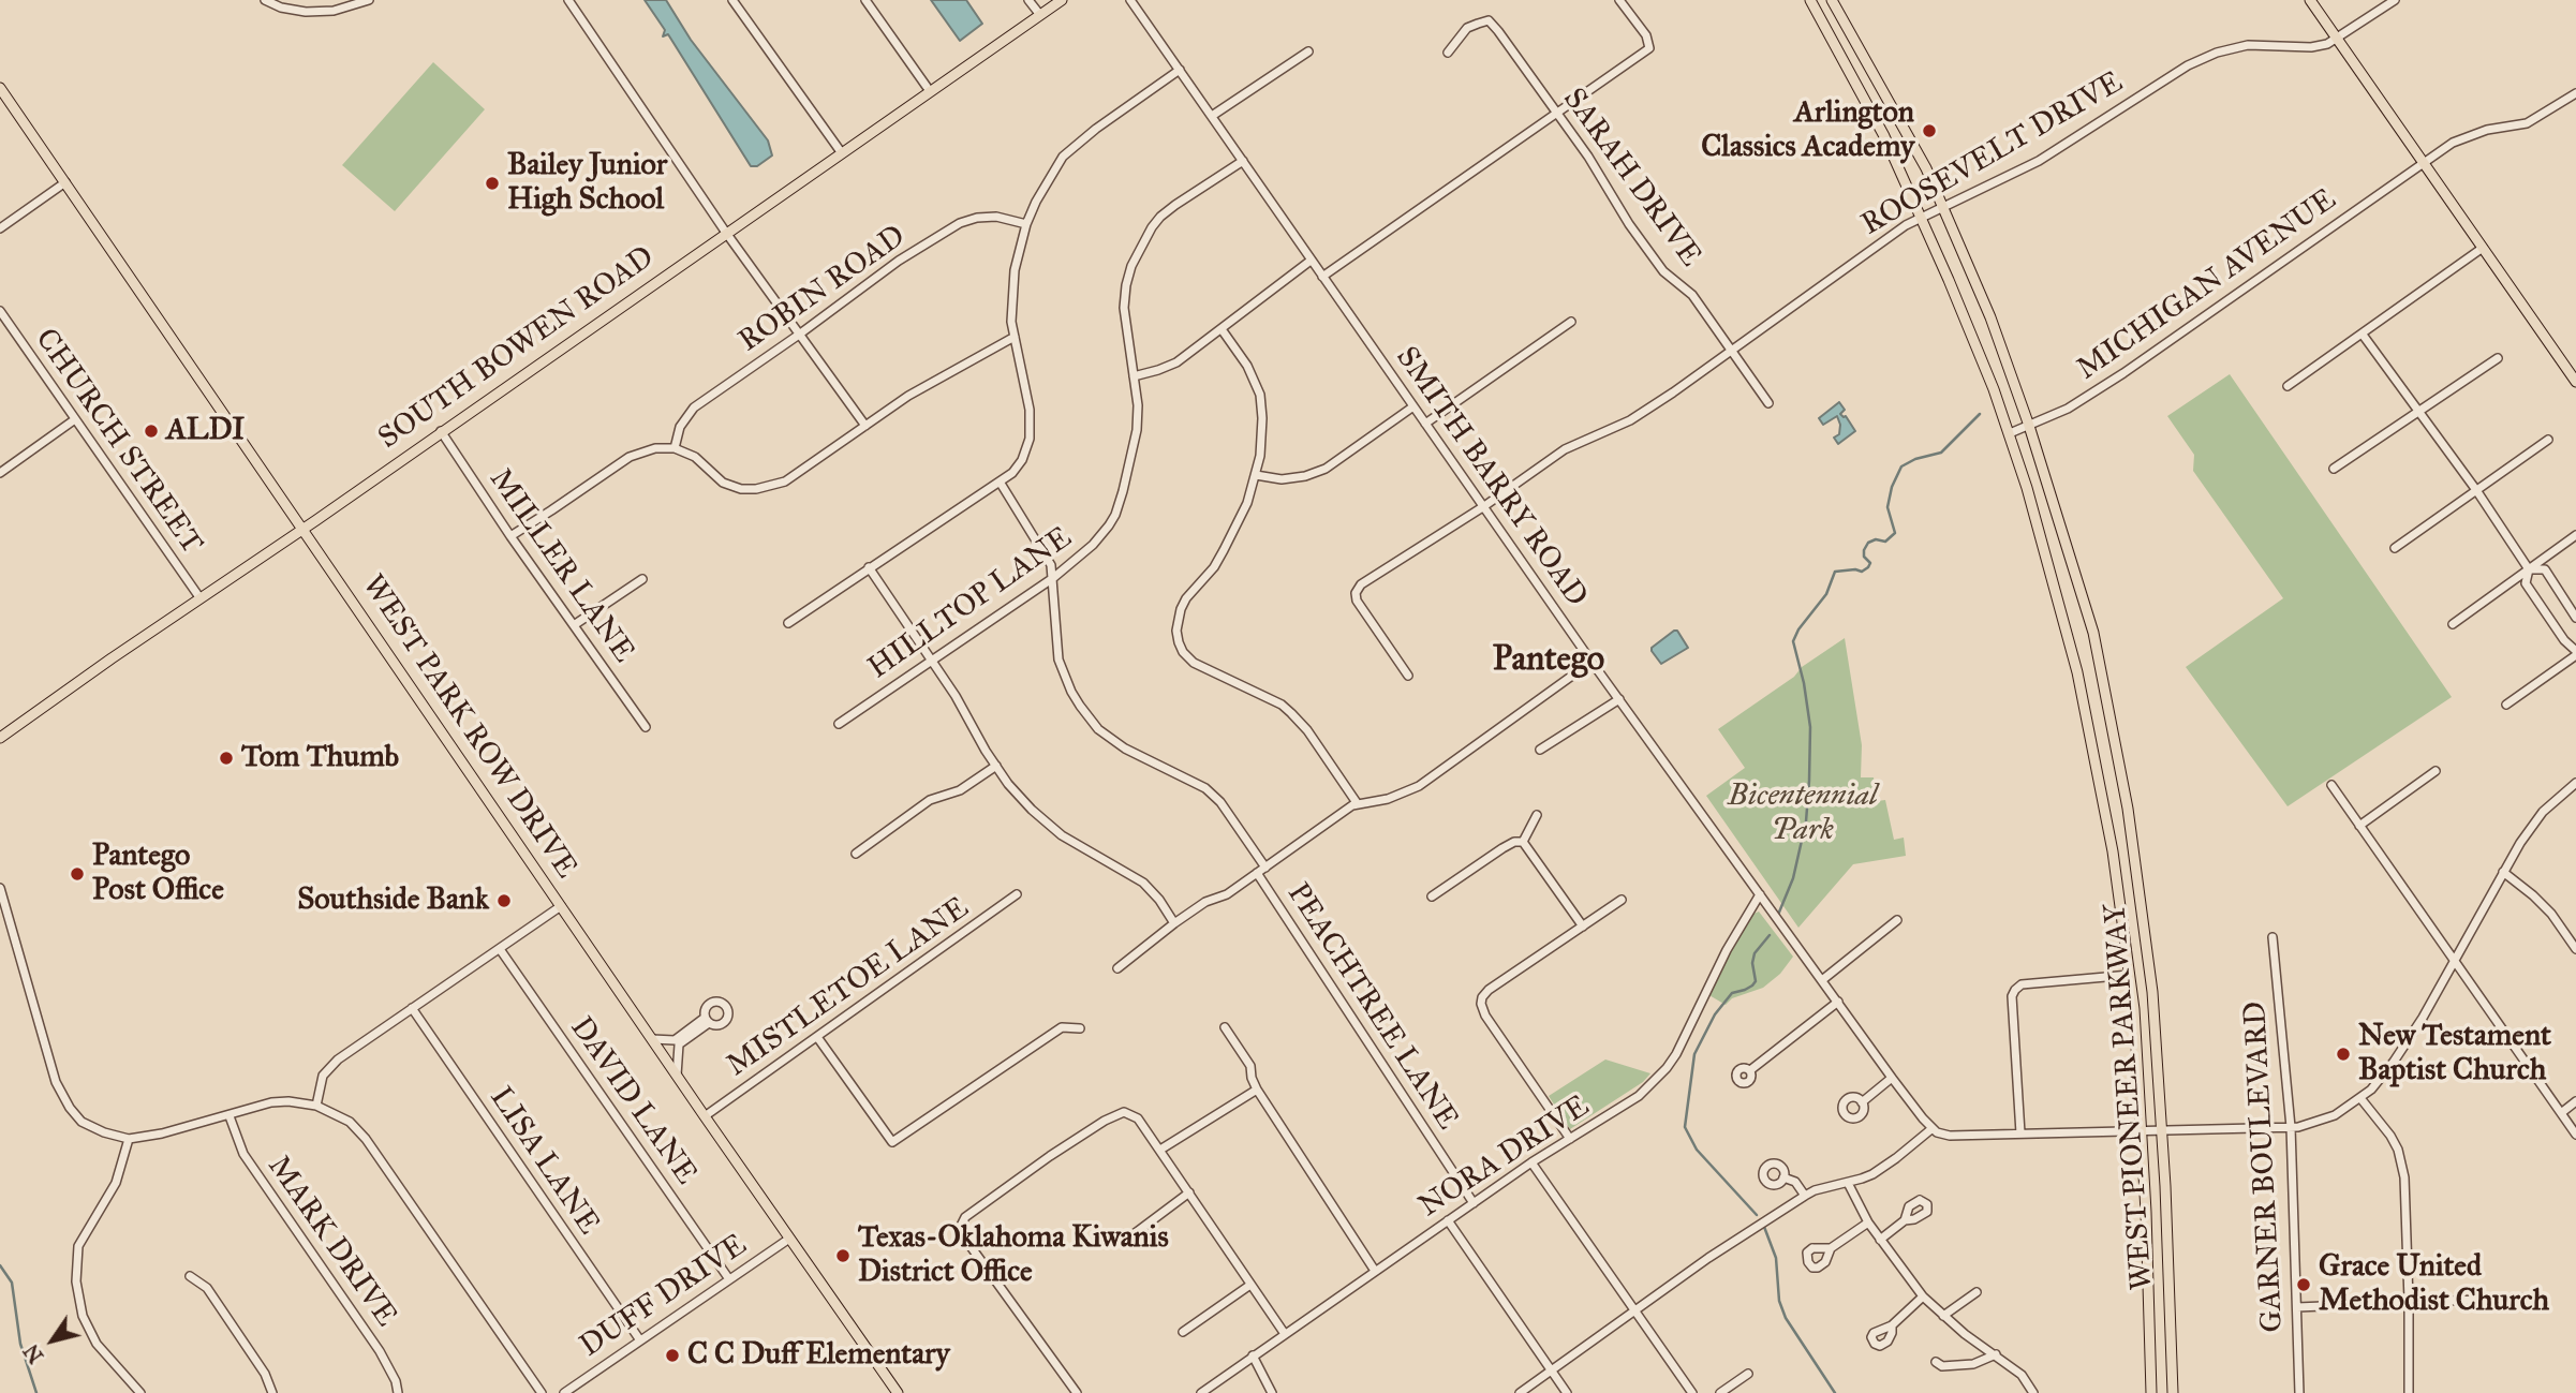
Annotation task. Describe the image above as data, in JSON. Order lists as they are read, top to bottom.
{
  "streets": {
    "main road": ["SOUTH BOWEN ROAD", "WEST PARK ROW DRIVE", "WEST PIONEER PARKWAY"],
    "street": [
      "ROOSEVELT DRIVE",
      "SARAH DRIVE",
      "MICHIGAN AVENUE",
      "ROBIN ROAD",
      "CHURCH STREET",
      "SMITH BARRY ROAD",
      "MILLER LANE",
      "HILLTOP LANE",
      "MISTLETOE LANE",
      "PEACHTREE LANE",
      "DAVID LANE",
      "NORA DRIVE",
      "LISA LANE",
      "GARNER BOULEVARD",
      "MARK DRIVE",
      "DUFF DRIVE"
    ]
  },
  "crossings": [
    ["ROOSEVELT DRIVE", "SARAH DRIVE"],
    ["ROOSEVELT DRIVE", "SMITH BARRY ROAD"],
    ["ROOSEVELT DRIVE", "WEST PIONEER PARKWAY"],
    ["MICHIGAN AVENUE", "WEST PIONEER PARKWAY"],
    ["SOUTH BOWEN ROAD", "CHURCH STREET"],
    ["SOUTH BOWEN ROAD", "MILLER LANE"],
    ["SOUTH BOWEN ROAD", "WEST PARK ROW DRIVE"],
    ["SMITH BARRY ROAD", "HILLTOP LANE"],
    ["SMITH BARRY ROAD", "NORA DRIVE"],
    ["HILLTOP LANE", "PEACHTREE LANE"],
    ["WEST PARK ROW DRIVE", "MISTLETOE LANE"],
    ["WEST PARK ROW DRIVE", "DUFF DRIVE"],
    ["PEACHTREE LANE", "NORA DRIVE"],
    ["DAVID LANE", "DUFF DRIVE"],
    ["LISA LANE", "DUFF DRIVE"]
  ],
  "districts": ["Pantego"],
  "parks": ["Bicentennial Park"],
  "places": [
    "Arlington Classics Academy",
    "Bailey Junior High School",
    "ALDI",
    "Tom Thumb",
    "Pantego Post Office",
    "Southside Bank",
    "New Testament Baptist Church",
    "Texas-Oklahoma Kiwanis District Office",
    "Grace United Methodist Church",
    "C C Duff Elementary"
  ],
  "north": "bottom left"
}
